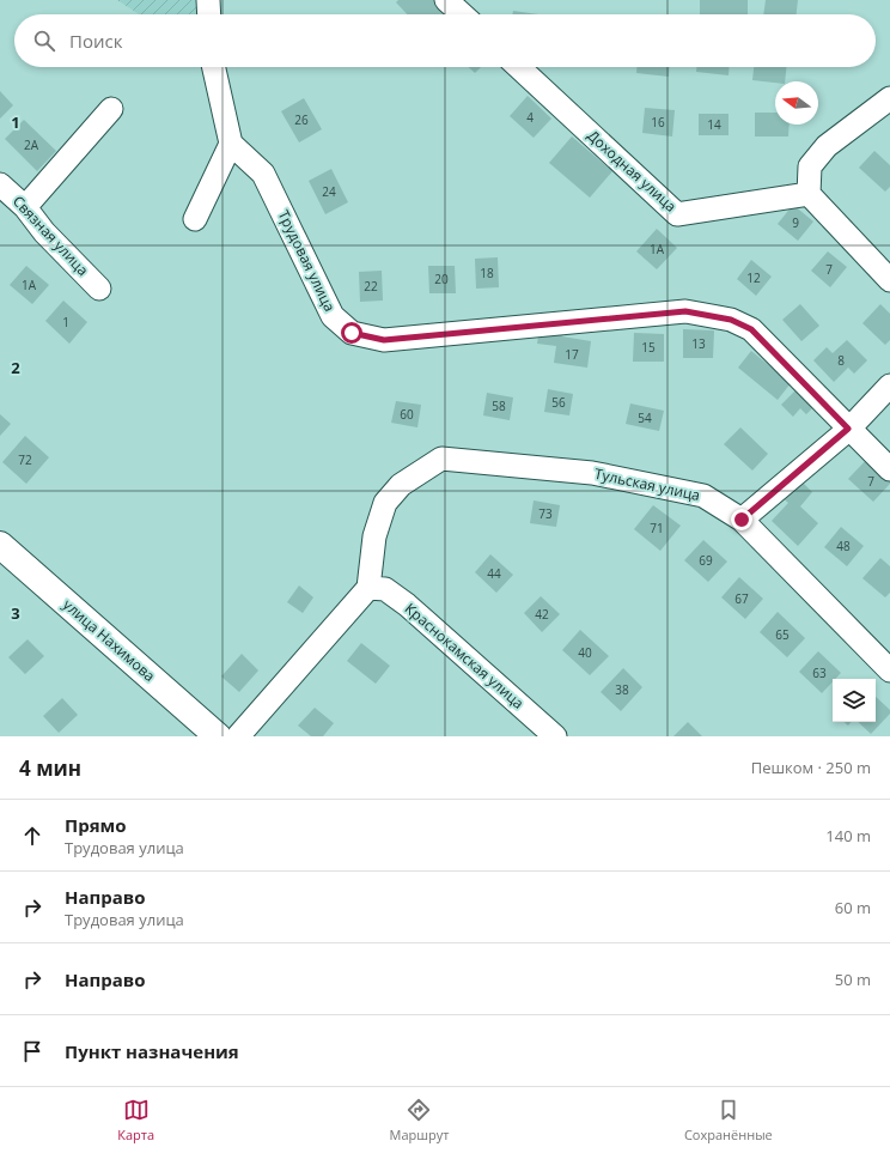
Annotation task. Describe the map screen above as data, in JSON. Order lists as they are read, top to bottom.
{
  "streets": {
    "main road": ["улица Нахимова"],
    "lane": [
      "Доходная улица",
      "Связная улица",
      "Трудовая улица",
      "Тульская улица",
      "Краснокамская улица"
    ]
  },
  "crossings": [
    ["Тульская улица", "Краснокамская улица"]
  ],
  "house_numbers": [
    "4",
    "26",
    "16",
    "14",
    "2А",
    "24",
    "9",
    "1А",
    "7",
    "18",
    "12",
    "20",
    "1А",
    "22",
    "1",
    "13",
    "15",
    "17",
    "8",
    "56",
    "58",
    "60",
    "54",
    "72",
    "7",
    "73",
    "71",
    "48",
    "69",
    "44",
    "67",
    "42",
    "65",
    "40",
    "63",
    "38"
  ],
  "north": "left",
  "page": {
    "search": "Поиск",
    "heading": ["4 мин", "Пешком · 250 m"],
    "list": [
      ["Прямо", "Трудовая улица", "140 m"],
      ["Направо", "Трудовая улица", "60 m"],
      ["Направо", "50 m"],
      "Пункт назначения"
    ],
    "nav": ["Карта", "Маршрут", "Сохранённые"]
  },
  "grid": {
    "rows": ["1", "2", "3"]
  }
}
